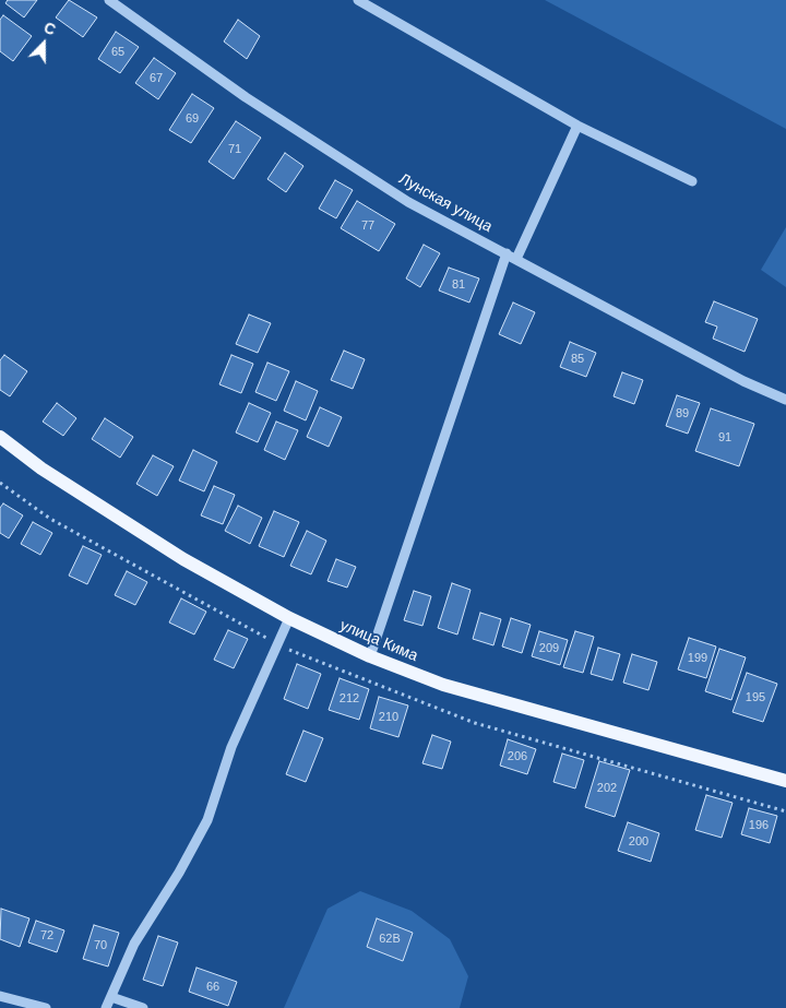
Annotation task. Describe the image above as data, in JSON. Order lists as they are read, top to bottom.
{
  "streets": {
    "main road": ["улица Кима"],
    "street": ["Лунская улица"]
  },
  "house_numbers": [
    "65",
    "67",
    "69",
    "71",
    "77",
    "81",
    "85",
    "89",
    "91",
    "209",
    "199",
    "195",
    "212",
    "210",
    "206",
    "202",
    "196",
    "200",
    "72",
    "62В",
    "70",
    "66"
  ],
  "north": "top"
}
